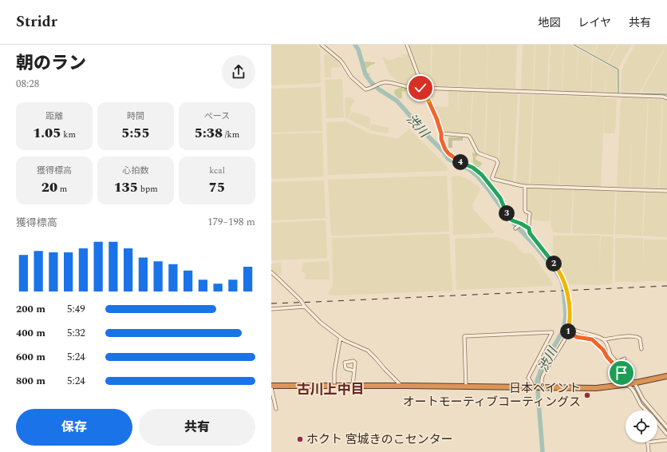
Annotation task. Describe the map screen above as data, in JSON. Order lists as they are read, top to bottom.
{
  "districts": ["古川上中目"],
  "water": ["渋川"],
  "places": ["日本ペイント オートモーティブコーティングス", "ホクト 宮城きのこセンター"],
  "page": {
    "header": "Stridr",
    "nav": ["地図", "レイヤ", "共有"],
    "heading": ["朝のラン", "08:28"],
    "stats": [
      ["距離", "1.05 km"],
      ["時間", "5:55"],
      ["ペース", "5:38 /km"],
      ["獲得標高", "20 m"],
      ["心拍数", "135 bpm"],
      ["kcal", "75"]
    ],
    "pins": [
      "4",
      "3",
      "2",
      "1"
    ],
    "chart": ["獲得標高", "179–198 m"],
    "list": [
      {
        "name": "200 m",
        "note": "5:49"
      },
      {
        "name": "400 m",
        "note": "5:32"
      },
      {
        "name": "600 m",
        "note": "5:24"
      },
      {
        "name": "800 m",
        "note": "5:24"
      }
    ],
    "buttons": ["保存", "共有"]
  }
}
